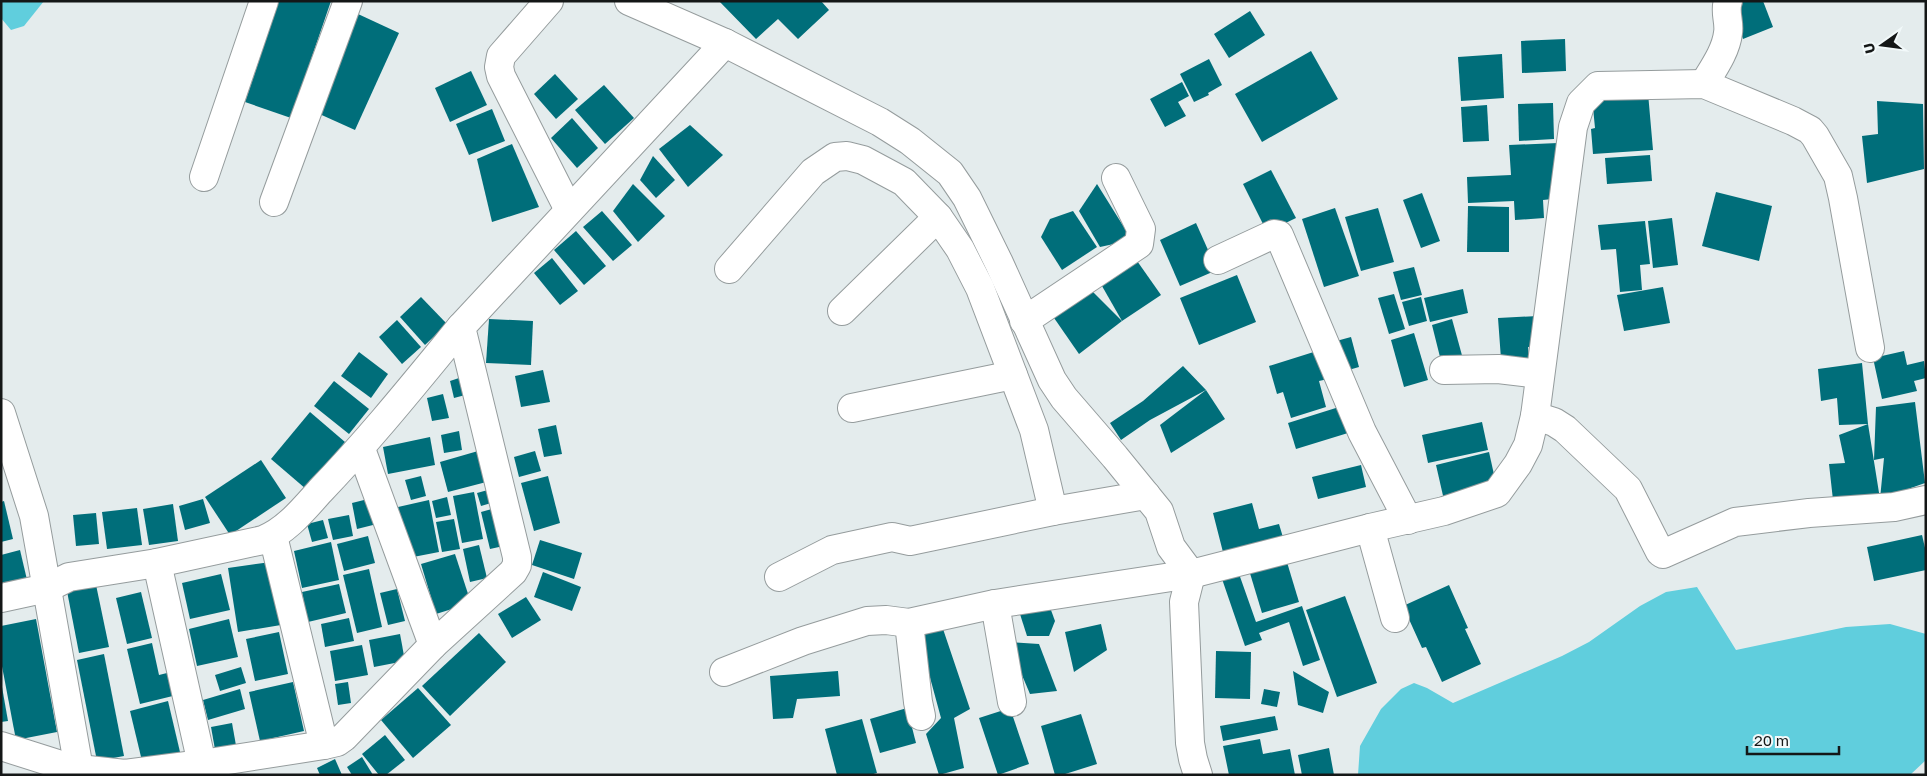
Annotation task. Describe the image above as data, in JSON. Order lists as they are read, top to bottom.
{
  "scale_bar": "20 m",
  "north": "left"
}
